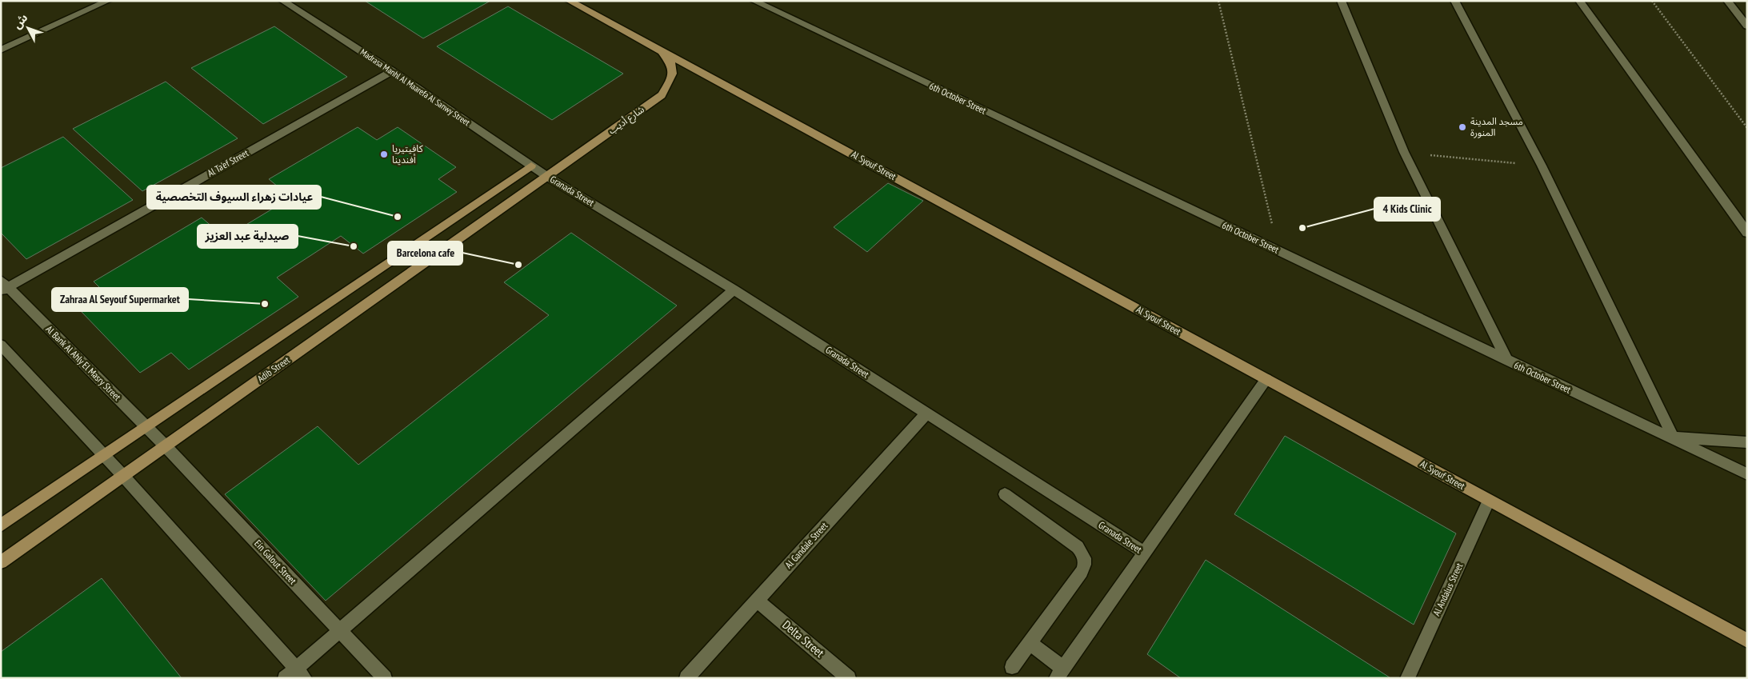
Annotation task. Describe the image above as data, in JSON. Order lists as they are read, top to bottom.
{
  "streets": {
    "main road": ["شارع أديب", "Al Syouf Street", "Adib Street"],
    "street": [
      "Madrasa Manhl Al Maarefa Al Sanwy Street",
      "6th October Street",
      "Al Ta'ef Street",
      "Granada Street",
      "Al Bank Al Ahly El Masry Street",
      "Al Gandale Street",
      "Ein Galout Street",
      "Al Andalus Street",
      "Delta Street"
    ]
  },
  "crossings": [
    ["Madrasa Manhl Al Maarefa Al Sanwy Street", "شارع أديب"],
    ["Madrasa Manhl Al Maarefa Al Sanwy Street", "Al Ta'ef Street"],
    ["Madrasa Manhl Al Maarefa Al Sanwy Street", "Granada Street"],
    ["Madrasa Manhl Al Maarefa Al Sanwy Street", "Adib Street"],
    ["شارع أديب", "Al Syouf Street"],
    ["شارع أديب", "Granada Street"],
    ["شارع أديب", "Adib Street"],
    ["Al Ta'ef Street", "Al Bank Al Ahly El Masry Street"],
    ["Al Syouf Street", "Al Andalus Street"],
    ["Granada Street", "Adib Street"],
    ["Granada Street", "Al Gandale Street"],
    ["Al Bank Al Ahly El Masry Street", "Adib Street"],
    ["Al Bank Al Ahly El Masry Street", "Ein Galout Street"],
    ["Adib Street", "Ein Galout Street"],
    ["Al Gandale Street", "Delta Street"]
  ],
  "places": [
    "مسجد المدينة المنورة",
    "كافيتيريا أفندينا",
    "عيادات زهراء السيوف التخصصية",
    "4 Kids Clinic",
    "صيدلية عبد العزيز",
    "Barcelona cafe",
    "Zahraa Al Seyouf Supermarket"
  ],
  "north": "top left"
}
